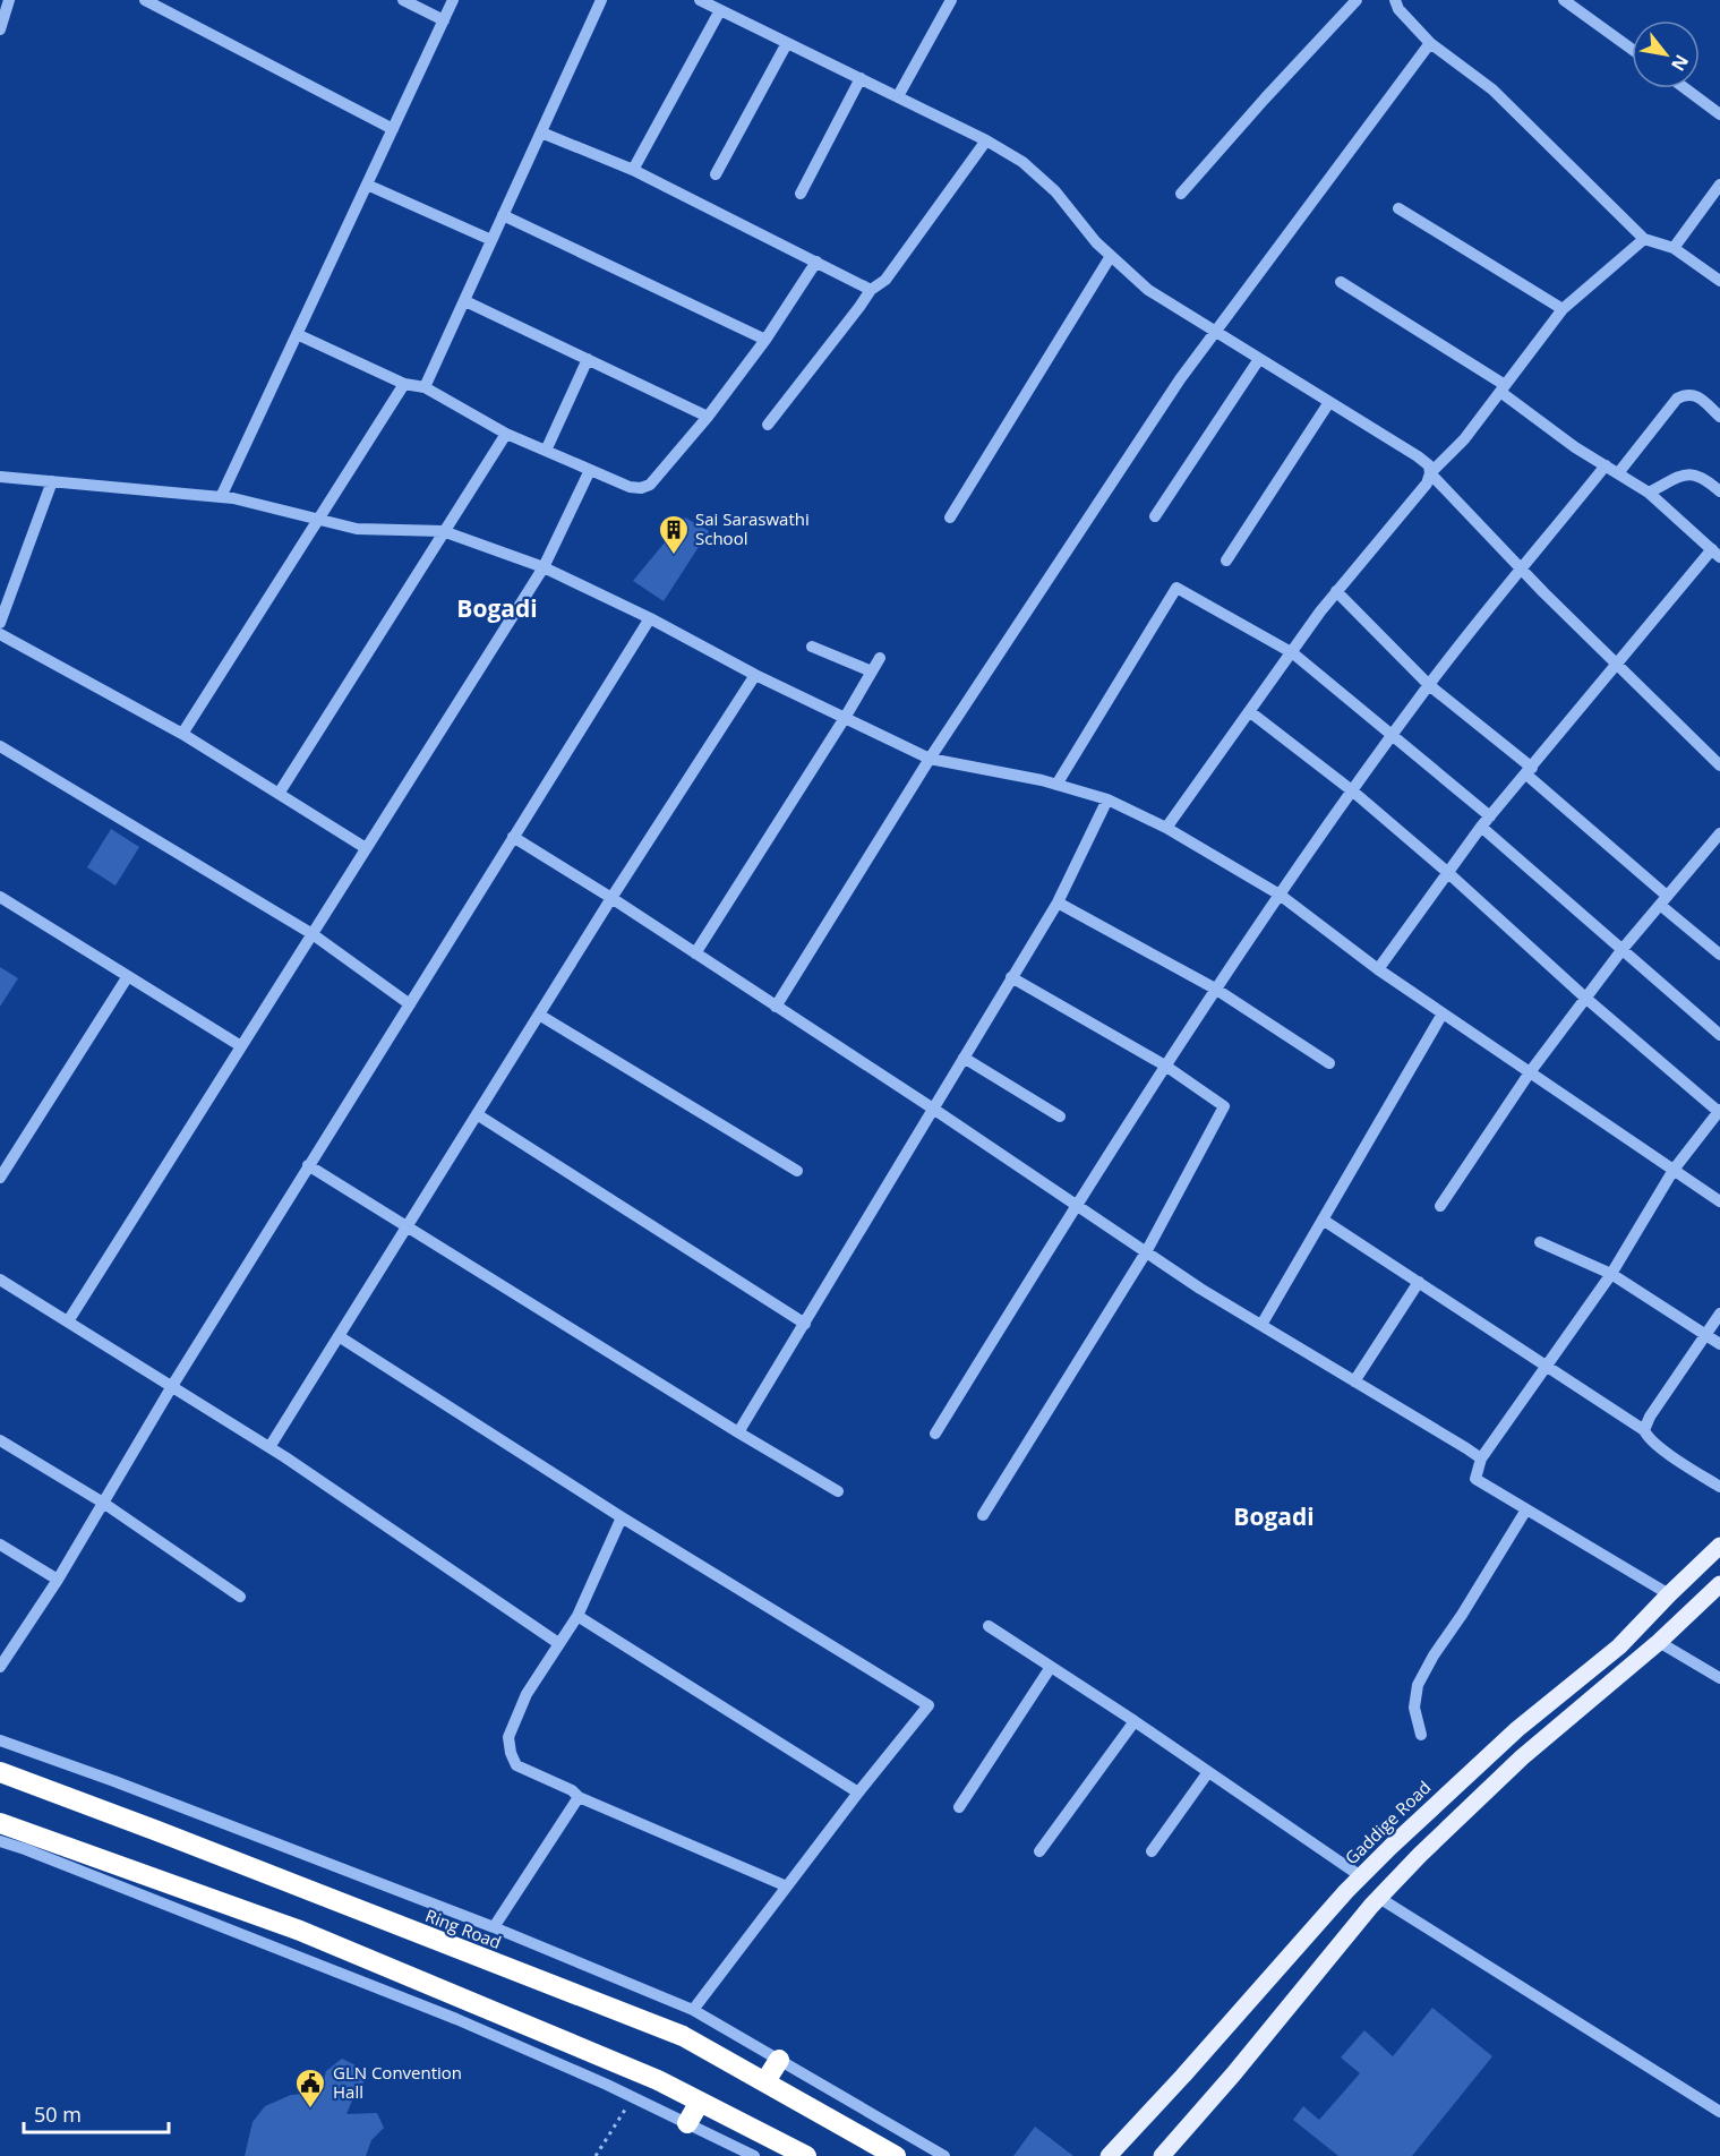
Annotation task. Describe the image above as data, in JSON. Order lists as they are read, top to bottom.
{
  "streets": {
    "highway": ["Ring Road"],
    "main road": ["Gaddige Road"]
  },
  "districts": ["Bogadi", "Bogadi"],
  "places": {
    "building": ["Sai Saraswathi School"],
    "public building": ["GLN Convention Hall"]
  },
  "scale_bar": "50 m",
  "north": "bottom right"
}
